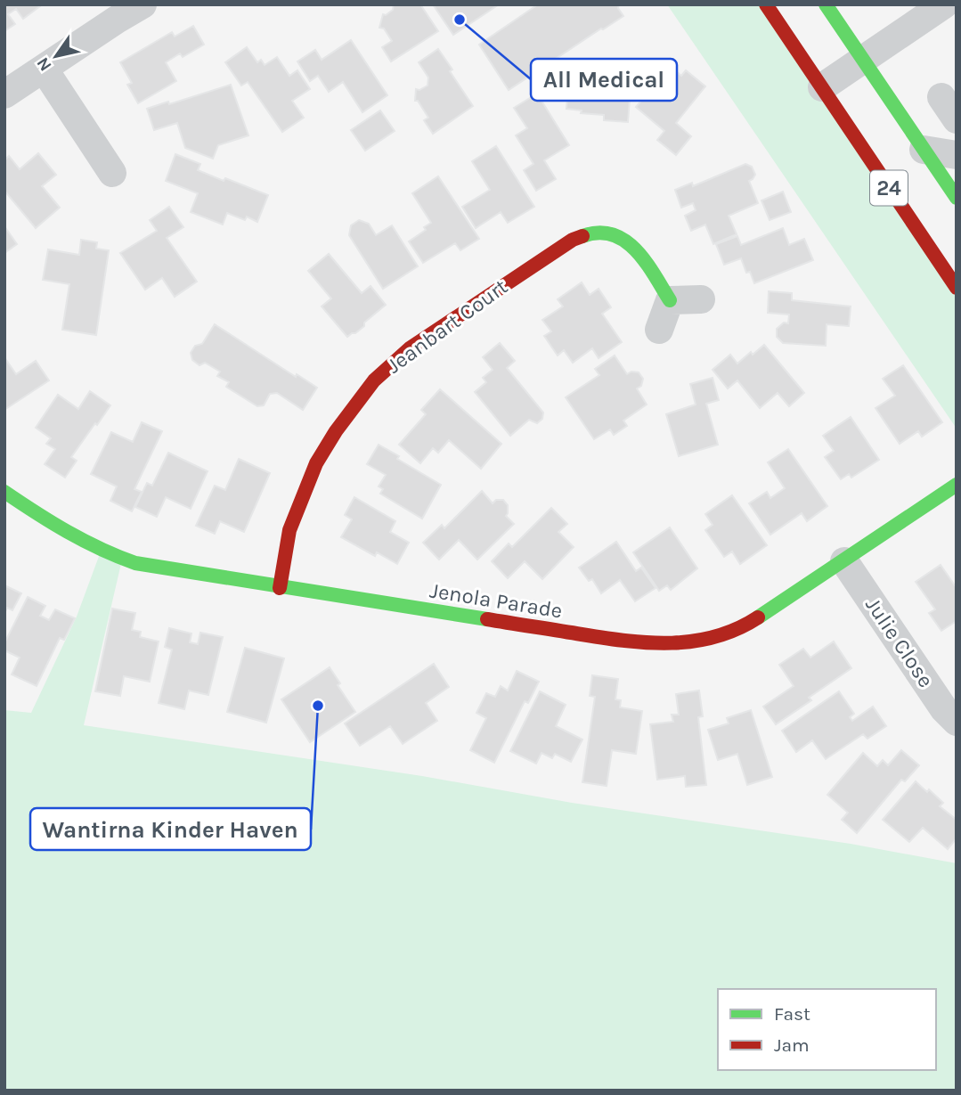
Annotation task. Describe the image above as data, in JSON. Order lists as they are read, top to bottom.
{
  "streets": {
    "street": [
      "24",
      "Jeanbart Court",
      "Jenola Parade",
      "Julie Close"
    ]
  },
  "crossings": [
    ["Jeanbart Court", "Jenola Parade"],
    ["Jenola Parade", "Julie Close"]
  ],
  "places": ["All Medical", "Wantirna Kinder Haven"],
  "legend": ["Fast", "Jam"],
  "north": "bottom left"
}
